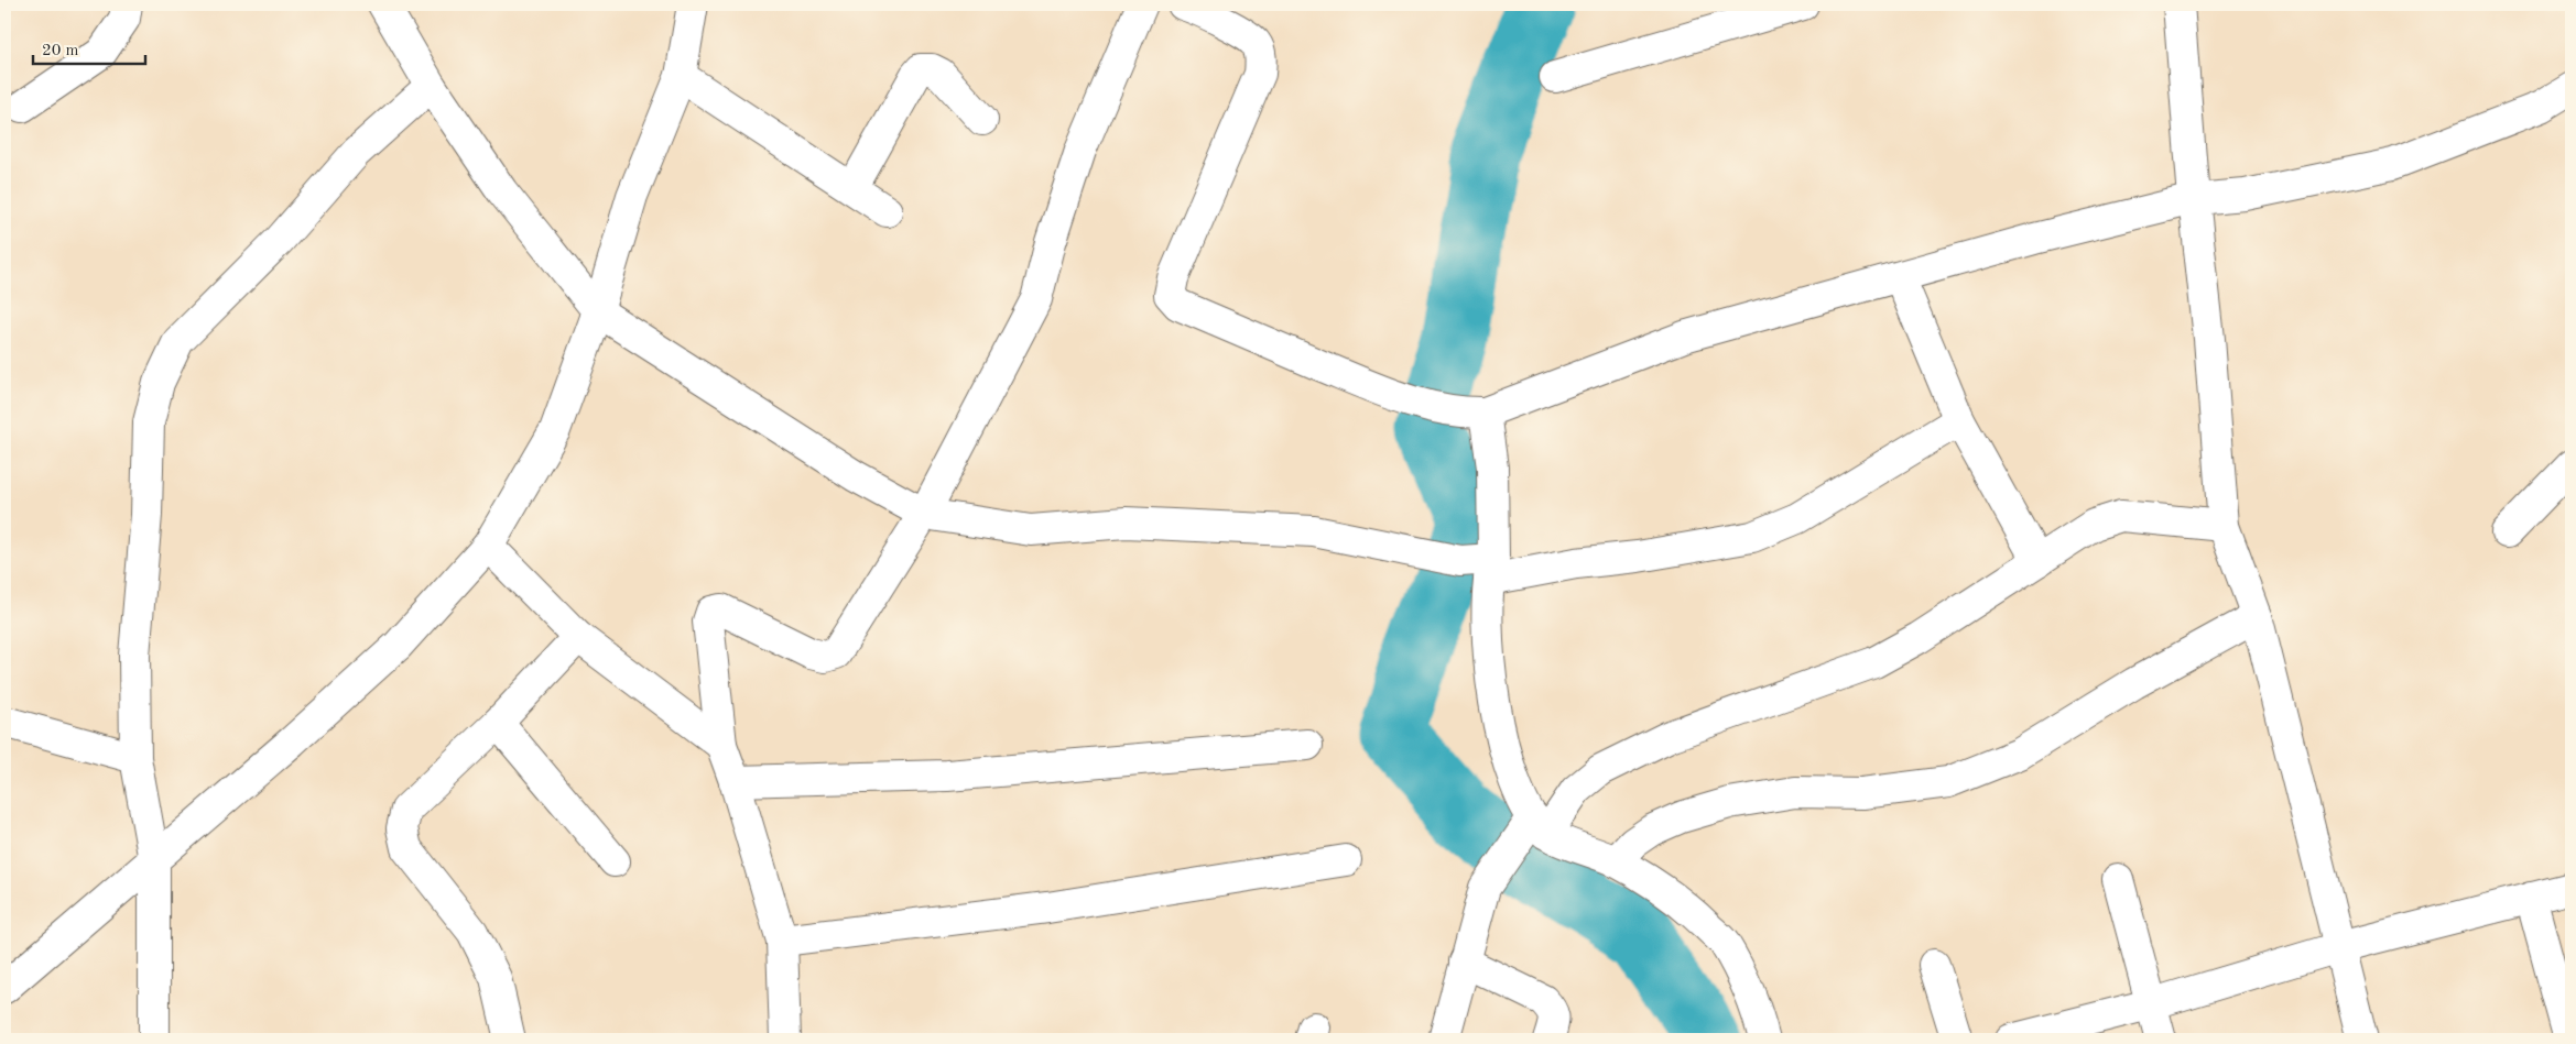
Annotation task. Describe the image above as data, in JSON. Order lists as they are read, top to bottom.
{
  "scale_bar": "20 m"
}
